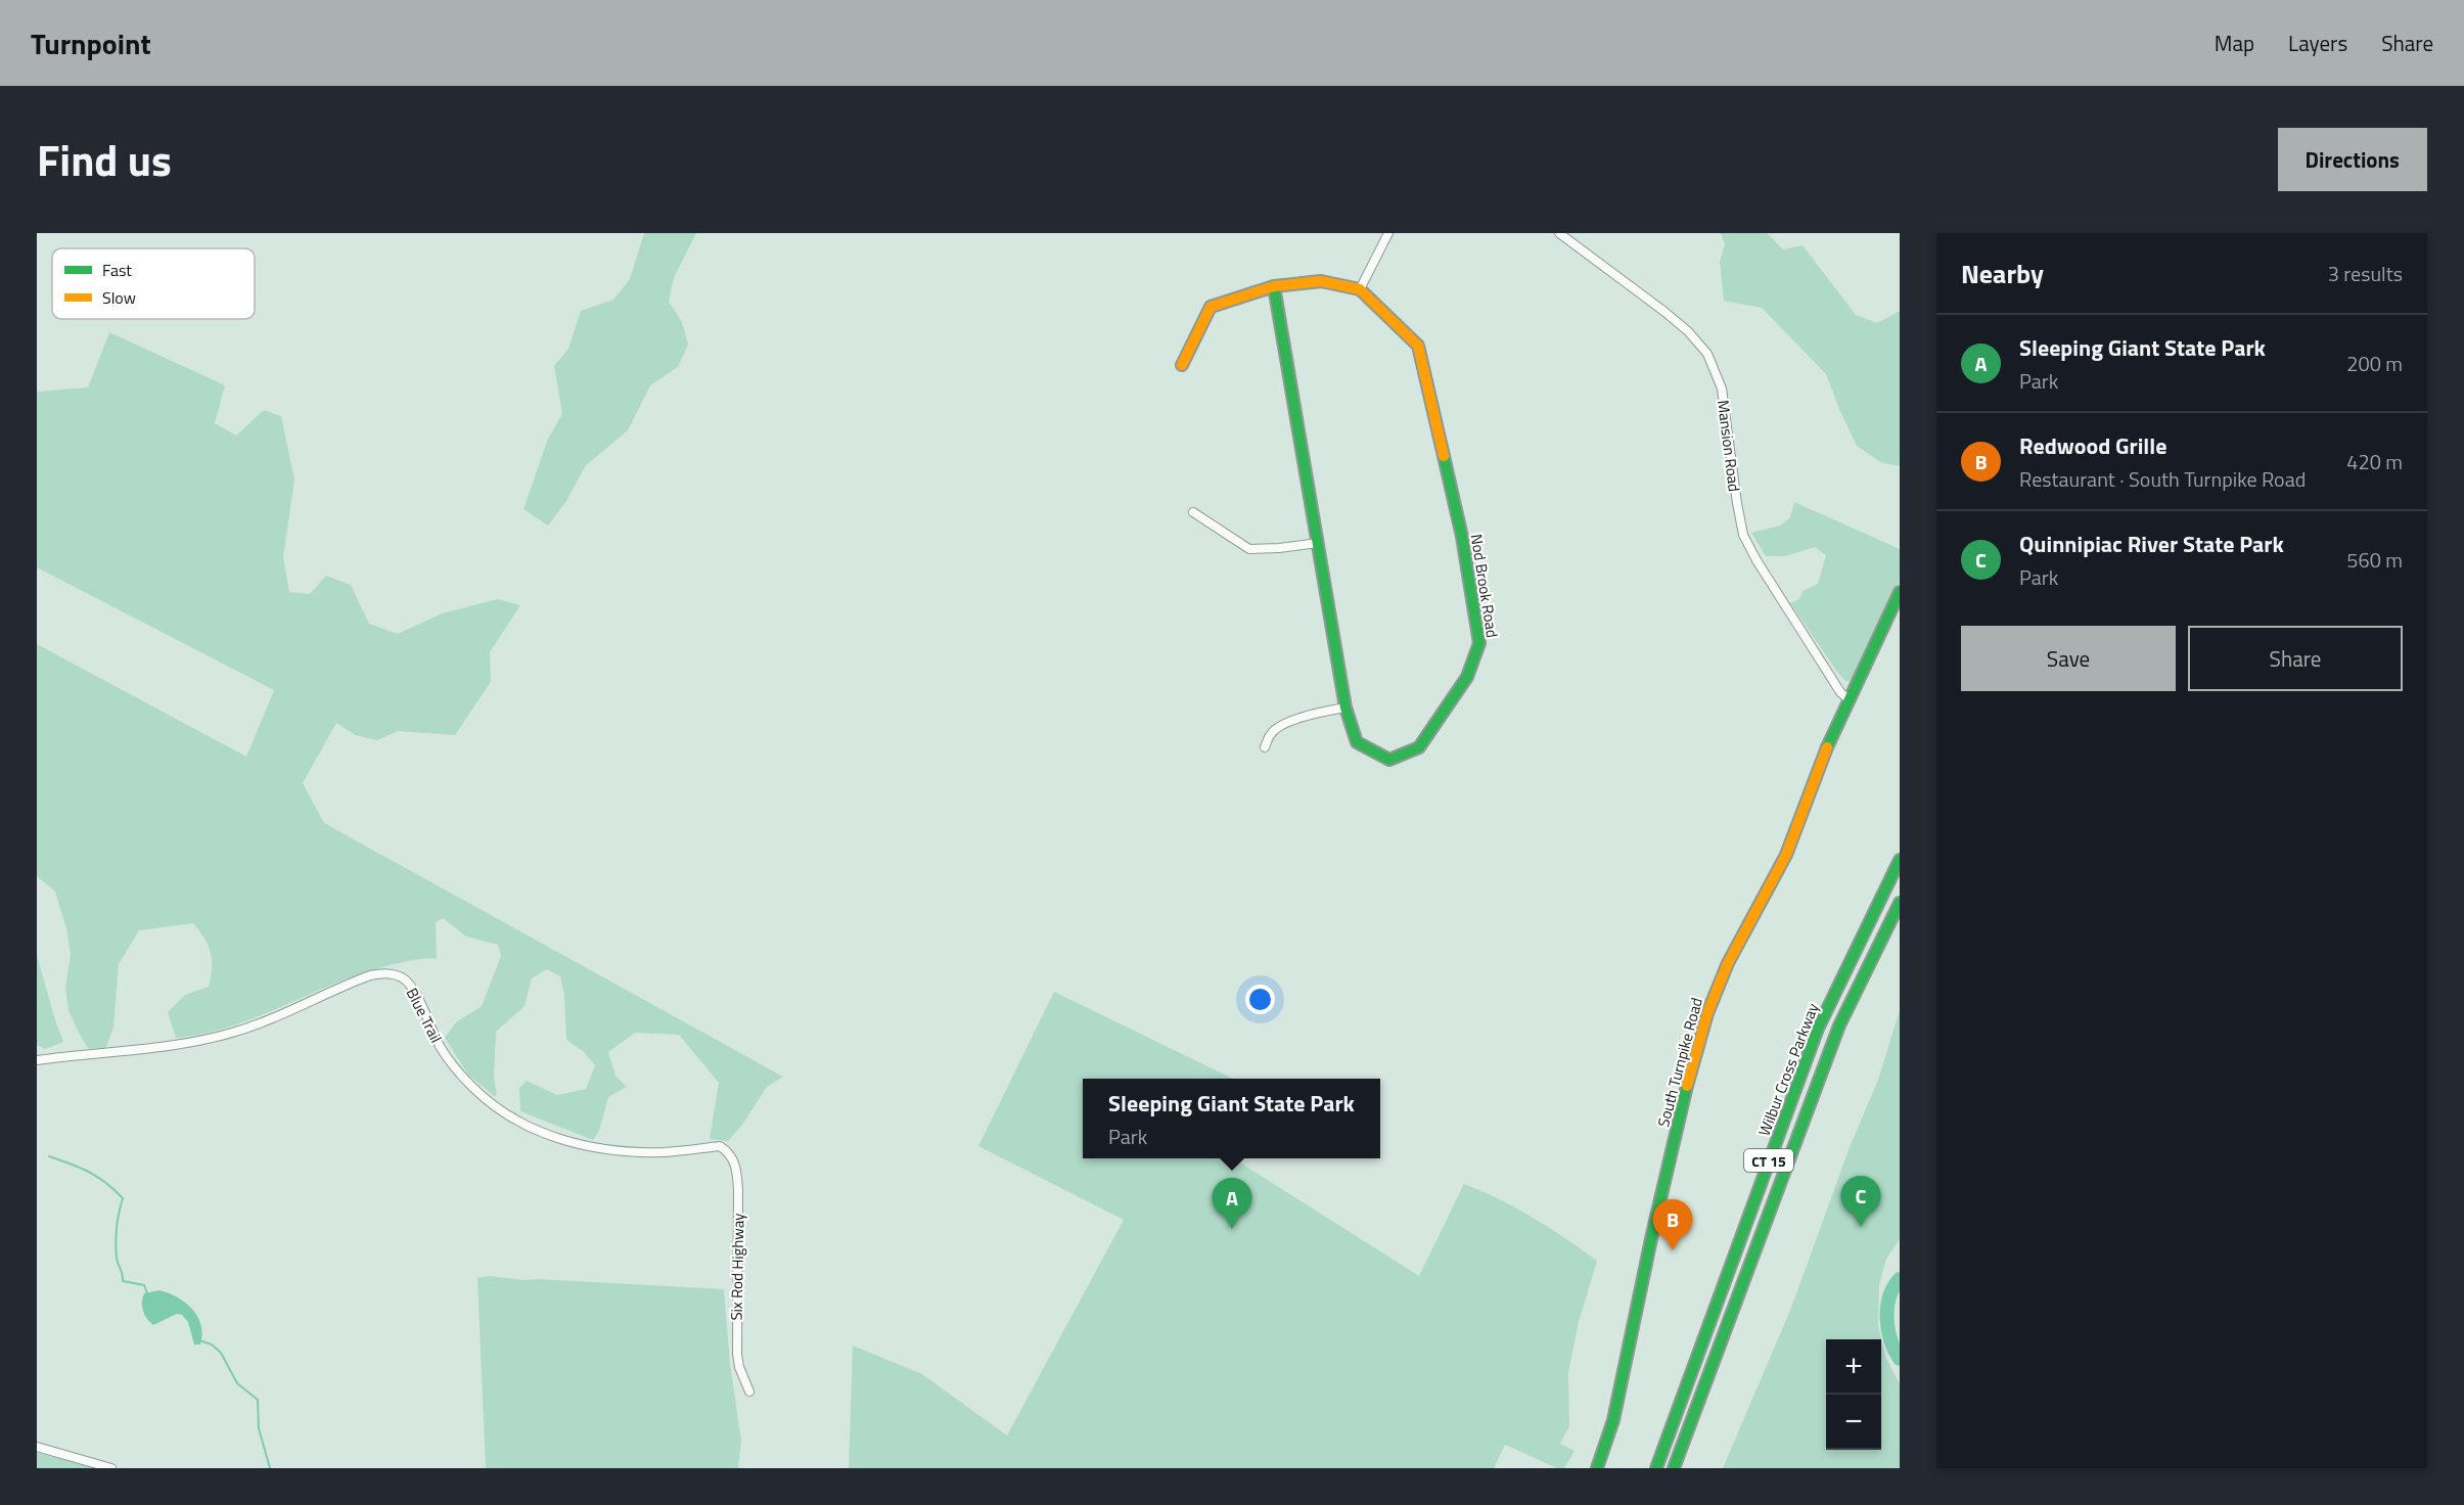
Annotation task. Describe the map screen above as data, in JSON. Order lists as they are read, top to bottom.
{
  "streets": {
    "main road": [
      "Nod Brook Road",
      "South Turnpike Road",
      "Wilbur Cross Parkway",
      "CT 15"
    ],
    "street": ["Mansion Road", "Blue Trail", "Six Rod Highway"]
  },
  "crossings": [
    ["Mansion Road", "South Turnpike Road"],
    ["Blue Trail", "Six Rod Highway"]
  ],
  "legend": ["Fast", "Slow"],
  "page": {
    "header": "Turnpoint",
    "nav": ["Map", "Layers", "Share"],
    "title": "Find us",
    "buttons": [
      "Directions",
      ["Save", "Share"]
    ],
    "heading": ["Nearby", "3 results"],
    "list": [
      {
        "mark": "A",
        "name": "Sleeping Giant State Park",
        "note": "Park",
        "value": "200 m"
      },
      {
        "mark": "B",
        "name": "Redwood Grille",
        "note": "Restaurant · South Turnpike Road",
        "value": "420 m"
      },
      {
        "mark": "C",
        "name": "Quinnipiac River State Park",
        "note": "Park",
        "value": "560 m"
      }
    ],
    "popup": ["Sleeping Giant State Park", "Park"],
    "pins": ["C", "A", "B"],
    "map_buttons": ["+", "−"]
  }
}
